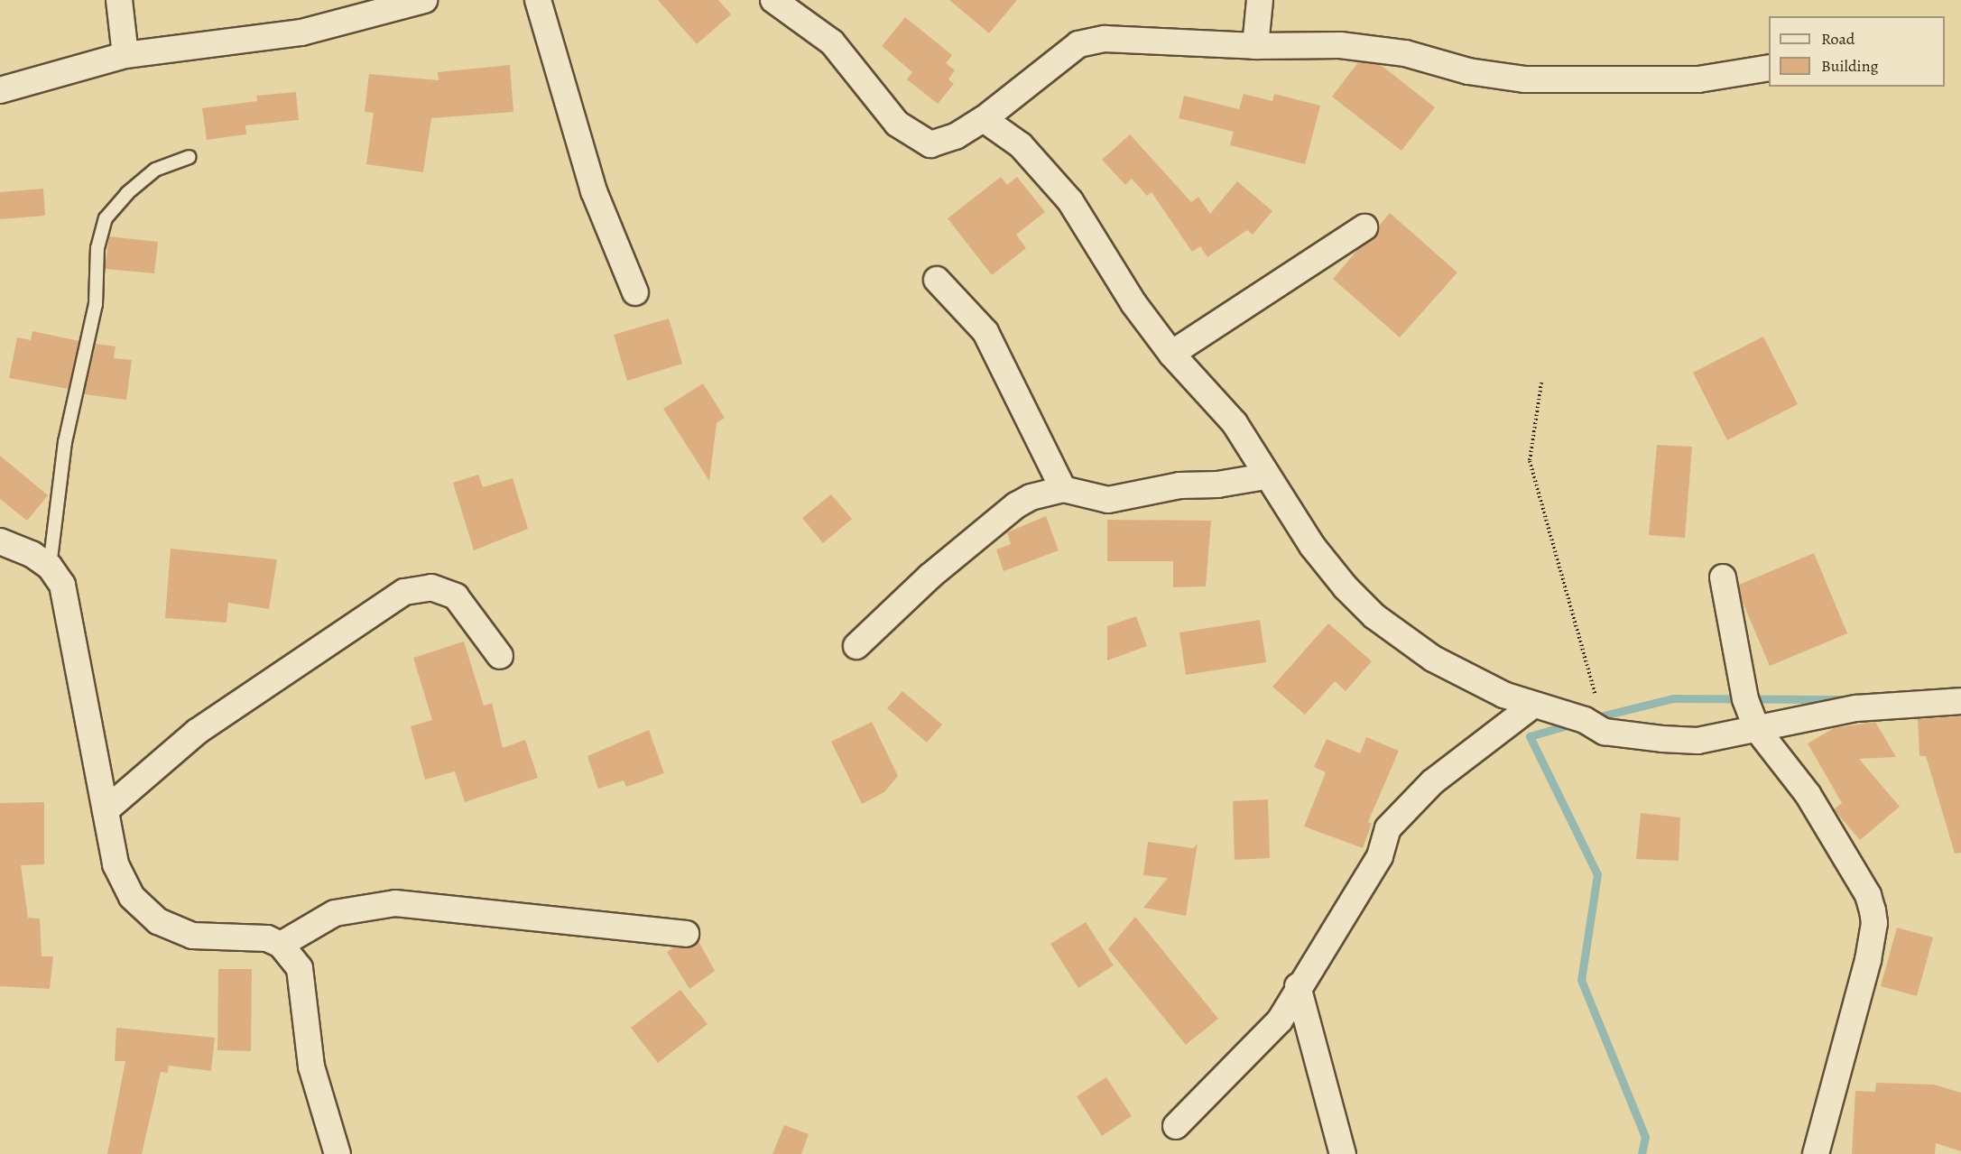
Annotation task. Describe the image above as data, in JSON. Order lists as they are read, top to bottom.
{
  "legend": ["Road", "Building"]
}
